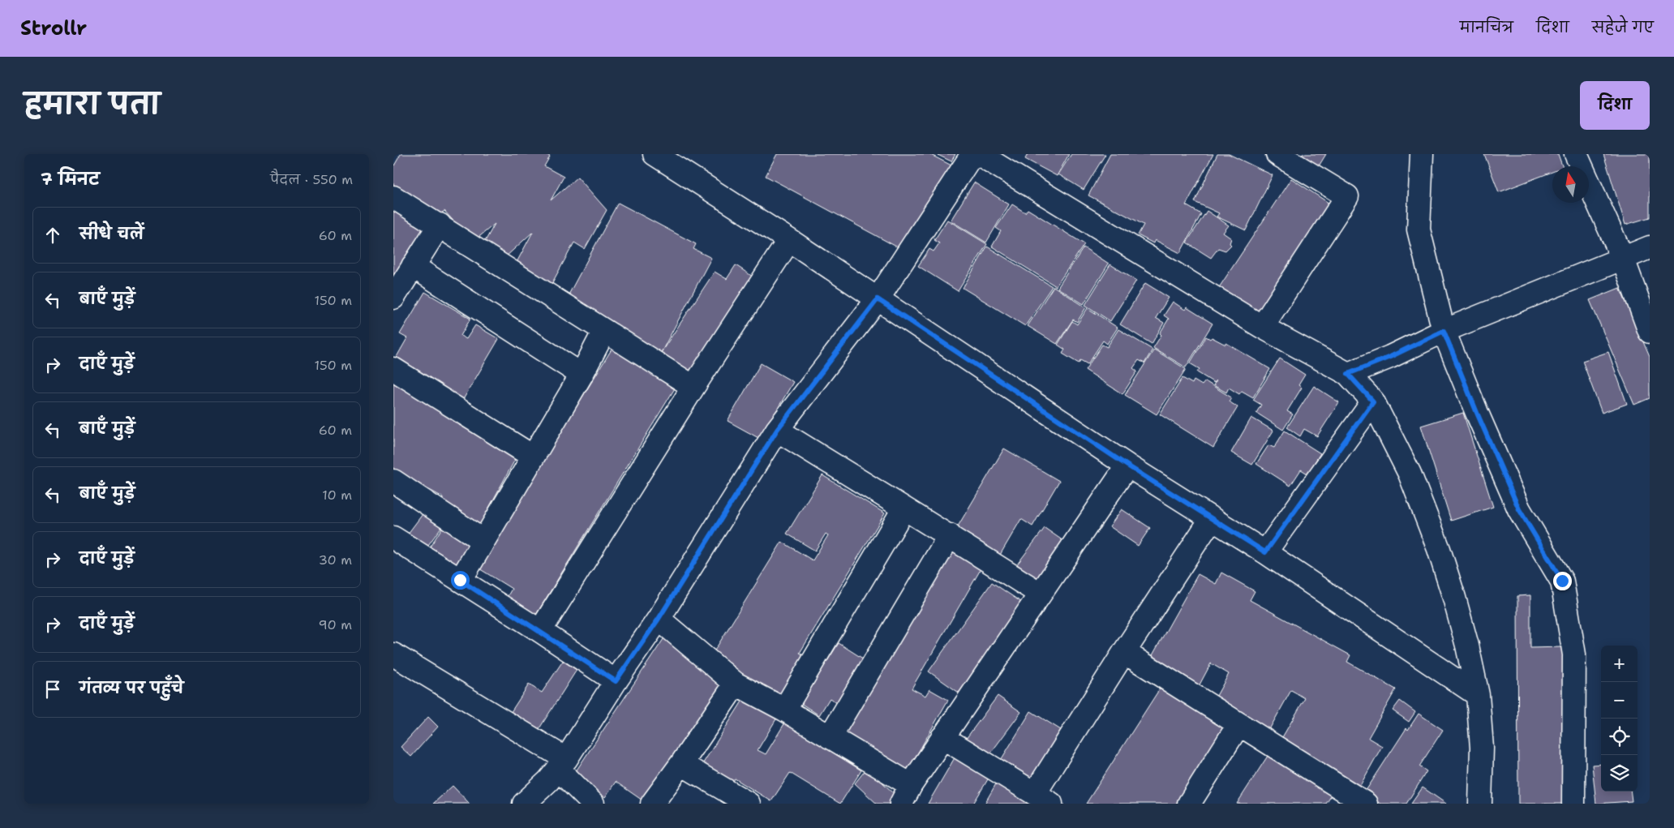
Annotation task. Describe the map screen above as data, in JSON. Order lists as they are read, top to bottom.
{
  "north": "top",
  "page": {
    "header": "Strollr",
    "nav": ["मानचित्र", "दिशा", "सहेजे गए"],
    "title": "हमारा पता",
    "buttons": "दिशा",
    "heading": ["7 मिनट", "पैदल · 550 m"],
    "list": [
      ["सीधे चलें", "60 m"],
      ["बाएँ मुड़ें", "150 m"],
      ["दाएँ मुड़ें", "150 m"],
      ["बाएँ मुड़ें", "60 m"],
      ["बाएँ मुड़ें", "10 m"],
      ["दाएँ मुड़ें", "30 m"],
      ["दाएँ मुड़ें", "90 m"],
      "गंतव्य पर पहुँचे"
    ],
    "map_buttons": ["+", "−"]
  }
}
